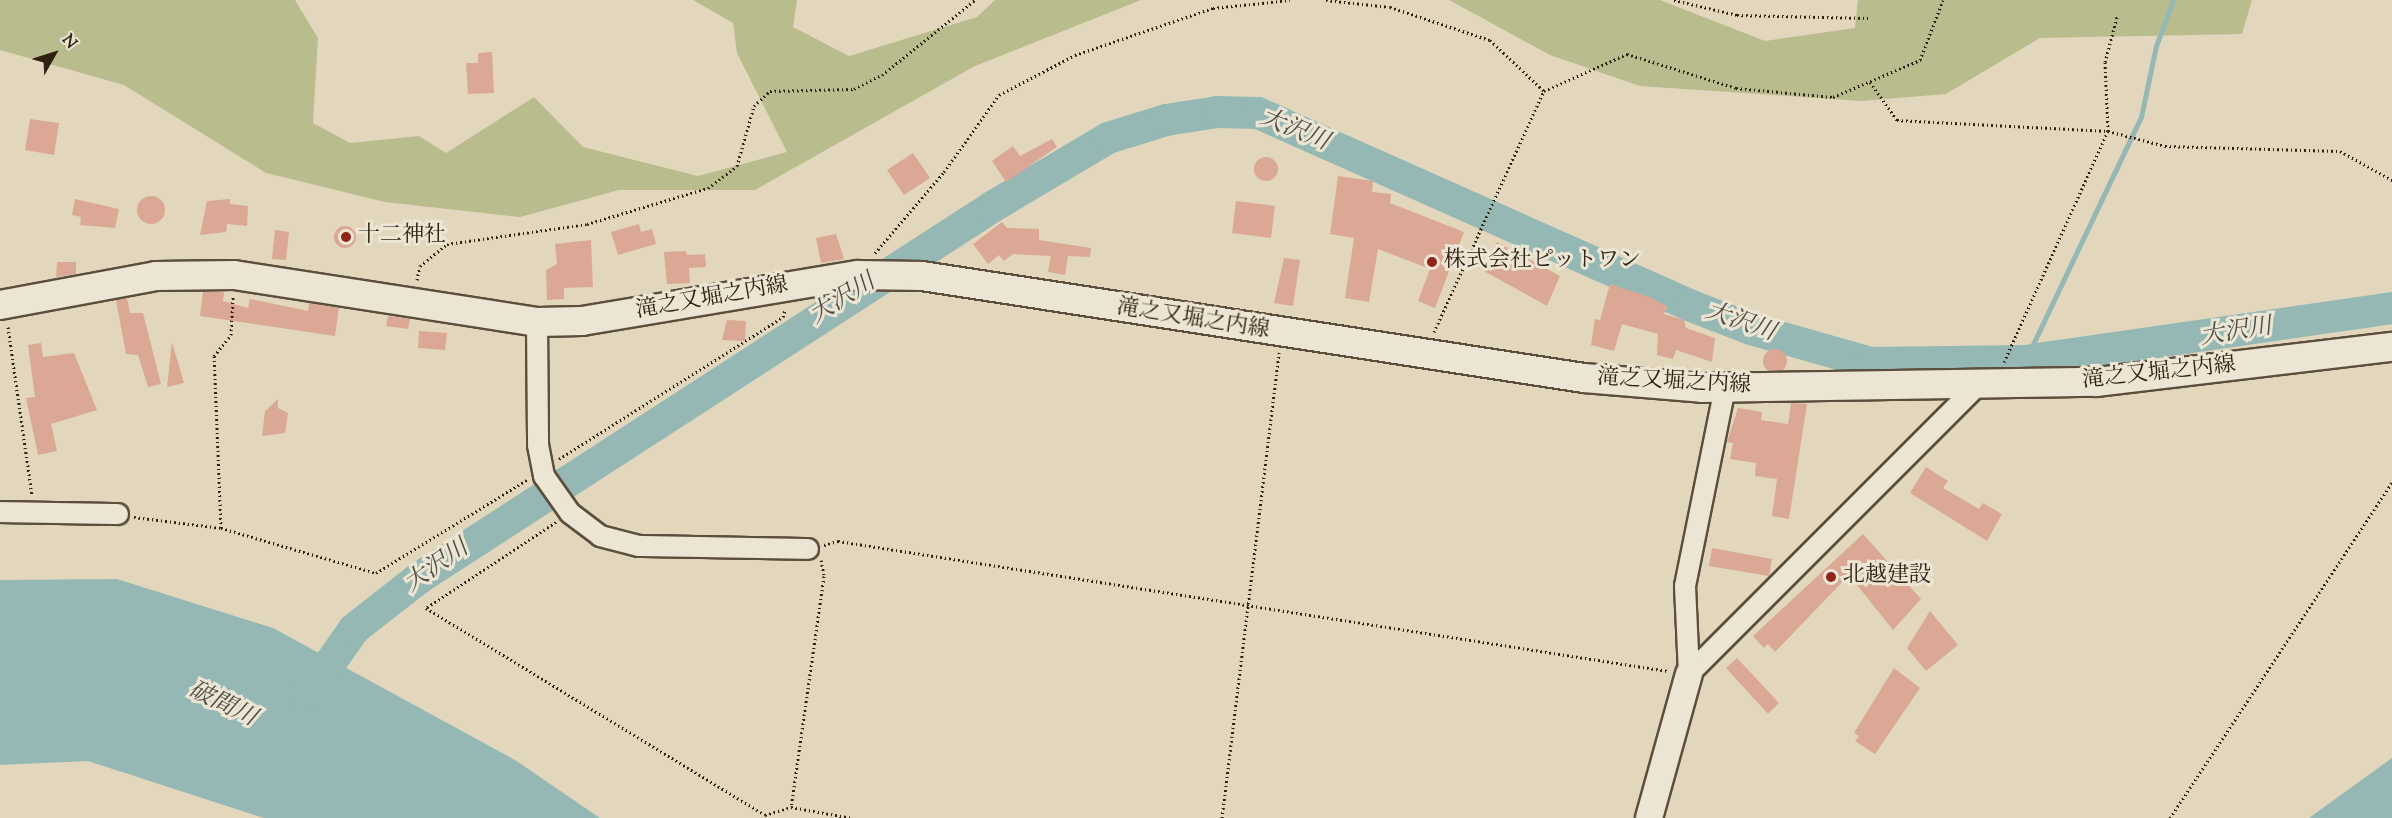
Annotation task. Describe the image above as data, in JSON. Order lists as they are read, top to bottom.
{
  "streets": {
    "main road": ["滝之又堀之内線"]
  },
  "water": ["大沢川", "破間川"],
  "places": ["十二神社", "株式会社ピットワン", "北越建設"],
  "north": "top right"
}
